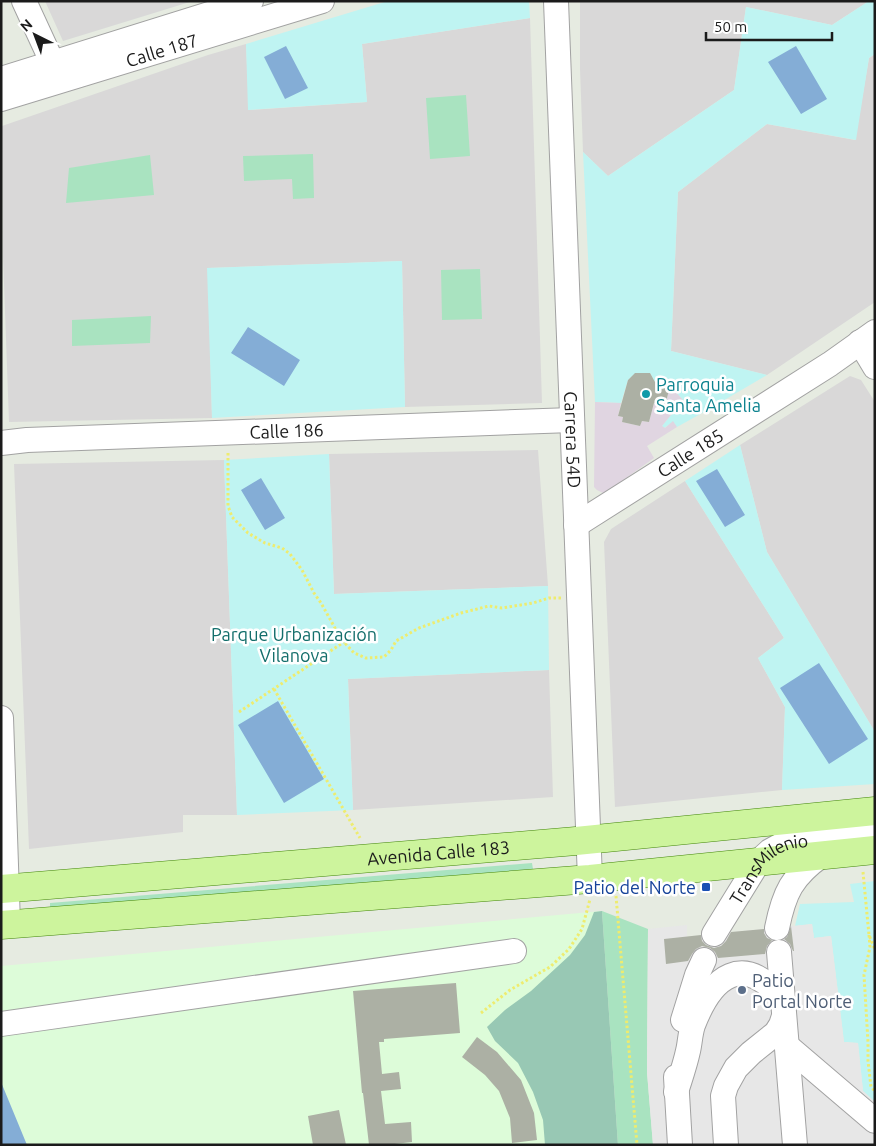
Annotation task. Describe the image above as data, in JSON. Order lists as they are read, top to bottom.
{
  "streets": {
    "main road": ["Avenida Calle 183"],
    "street": [
      "Calle 187",
      "Calle 186",
      "Carrera 54D",
      "Calle 185",
      "TransMilenio"
    ]
  },
  "crossings": [
    ["Calle 186", "Carrera 54D"],
    ["Carrera 54D", "Calle 185"],
    ["Carrera 54D", "Avenida Calle 183"],
    ["Avenida Calle 183", "TransMilenio"]
  ],
  "parks": ["Parque Urbanización Vilanova"],
  "places": {
    "other": ["Parroquia Santa Amelia", "Patio Portal Norte"],
    "transit": ["Patio del Norte"]
  },
  "scale_bar": "50 m",
  "north": "top left"
}
